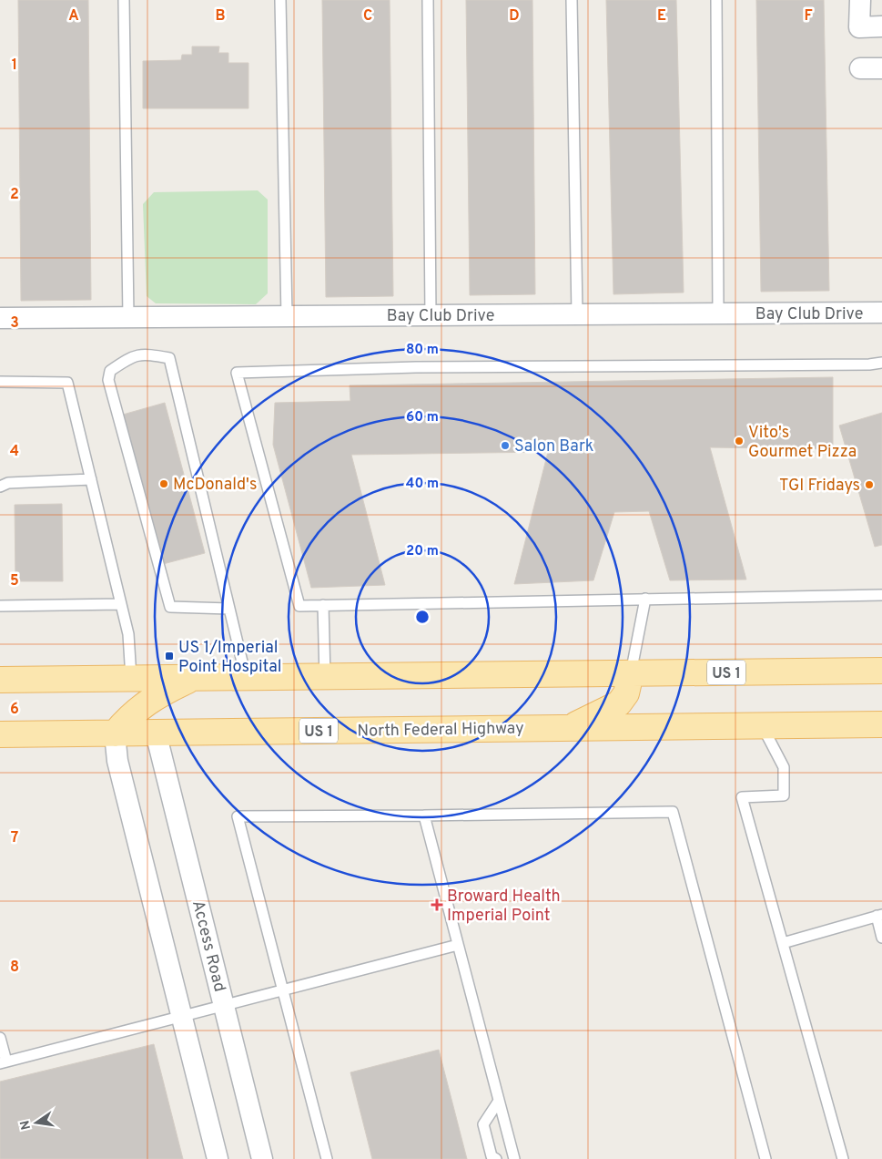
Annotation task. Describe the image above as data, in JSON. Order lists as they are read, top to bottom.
{
  "streets": {
    "main road": ["US 1", "North Federal Highway"],
    "street": ["Bay Club Drive", "Access Road"]
  },
  "crossings": [
    ["North Federal Highway", "Access Road"]
  ],
  "places": {
    "other": [
      "Vito's Gourmet Pizza",
      "Salon Bark",
      "McDonald's",
      "TGI Fridays"
    ],
    "transit": ["US 1/Imperial Point Hospital"],
    "health": ["Broward Health Imperial Point"]
  },
  "north": "left",
  "grid": {
    "columns": [
      "A",
      "B",
      "C",
      "D",
      "E",
      "F"
    ],
    "rows": [
      "1",
      "2",
      "3",
      "4",
      "5",
      "6",
      "7",
      "8"
    ]
  },
  "rings": [
    "80 m",
    "60 m",
    "40 m",
    "20 m"
  ]
}
